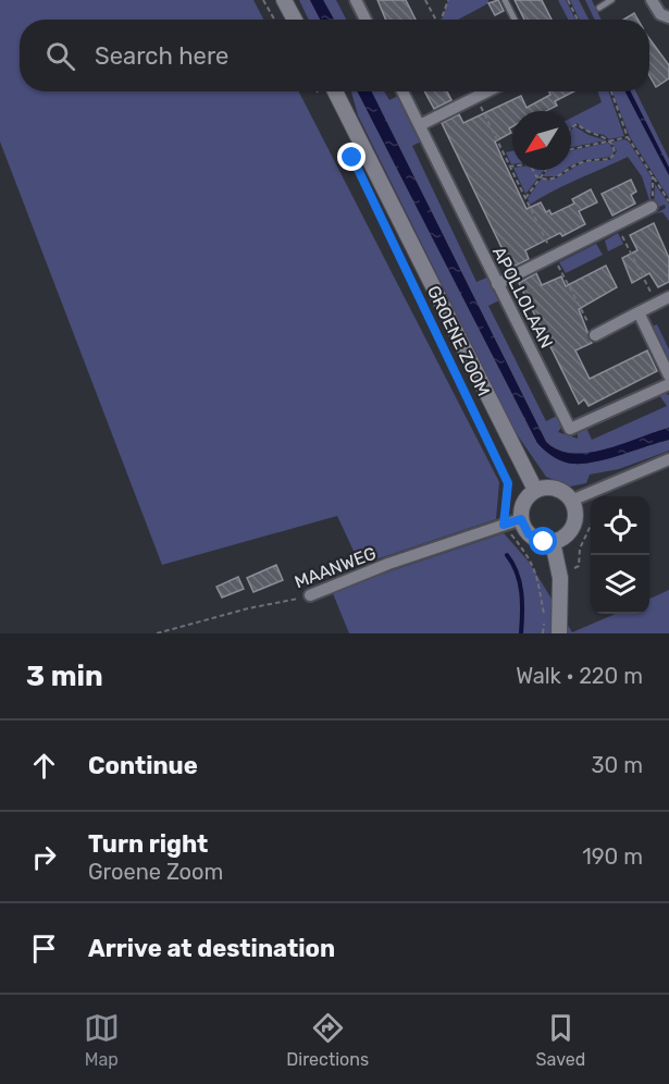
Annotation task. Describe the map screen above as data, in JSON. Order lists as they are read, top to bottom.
{
  "streets": {
    "main road": ["GROENE ZOOM"],
    "street": ["APOLLOLAAN", "MAANWEG"]
  },
  "crossings": [
    ["GROENE ZOOM", "MAANWEG"]
  ],
  "north": "bottom left",
  "page": {
    "search": "Search here",
    "heading": ["3 min", "Walk · 220 m"],
    "list": [
      ["Continue", "30 m"],
      ["Turn right", "Groene Zoom", "190 m"],
      "Arrive at destination"
    ],
    "nav": ["Map", "Directions", "Saved"]
  }
}
